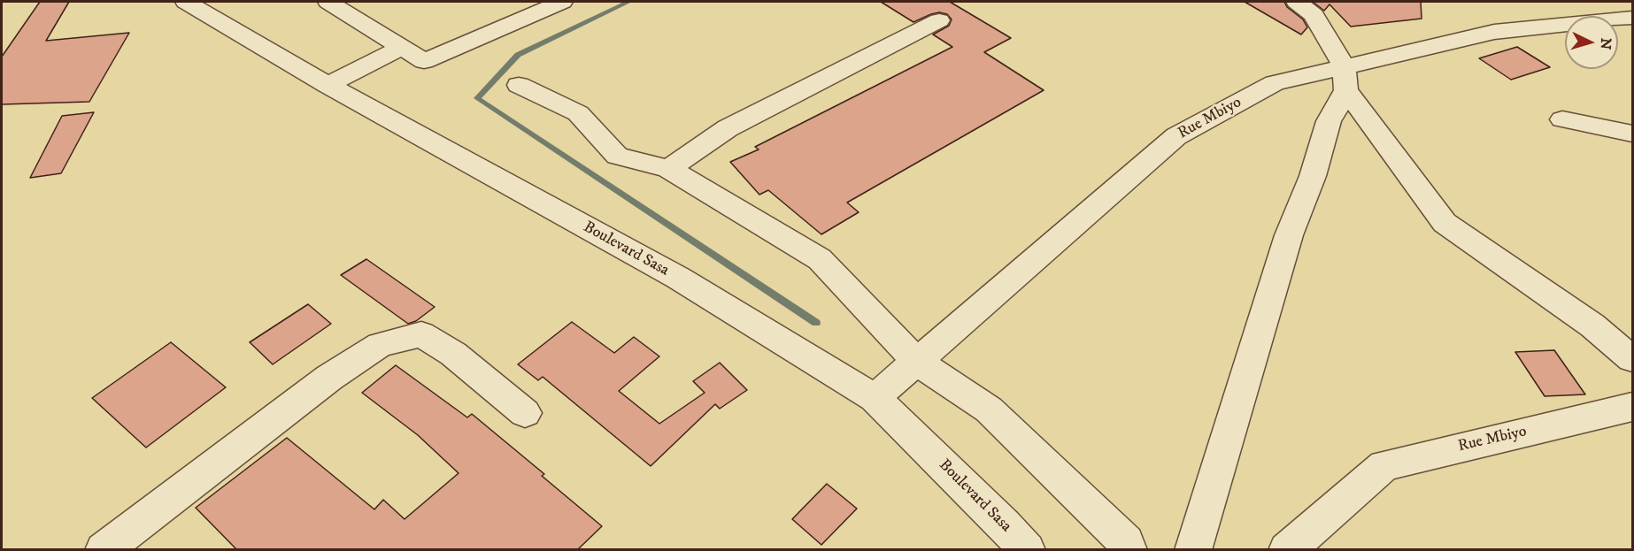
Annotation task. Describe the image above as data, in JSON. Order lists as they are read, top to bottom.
{
  "streets": {
    "street": ["Rue Mbiyo", "Boulevard Sasa"]
  },
  "crossings": [
    ["Rue Mbiyo", "Boulevard Sasa"]
  ],
  "north": "right"
}
